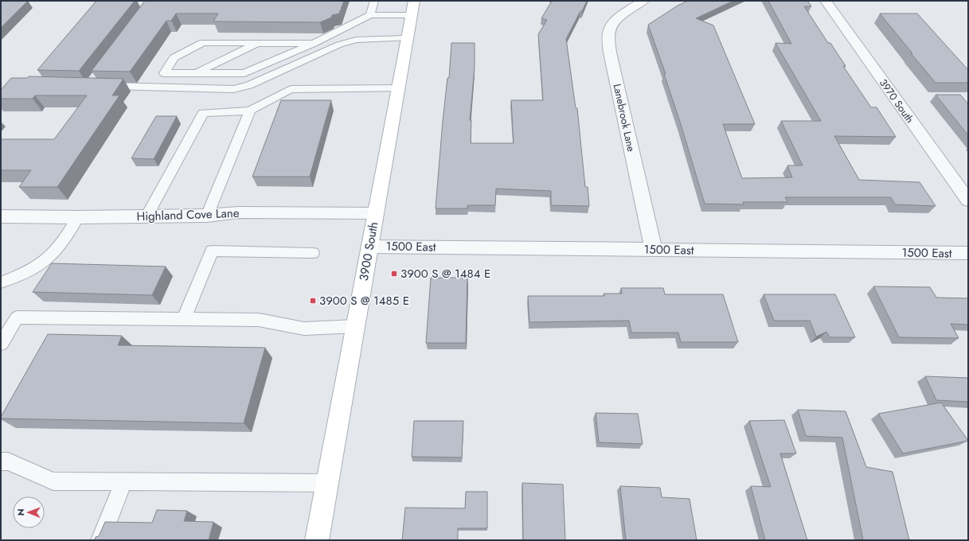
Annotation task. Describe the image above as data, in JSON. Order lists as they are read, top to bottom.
{
  "streets": {
    "main road": ["3900 South"],
    "street": [
      "3970 South",
      "Lanebrook Lane",
      "Highland Cove Lane",
      "1500 East"
    ]
  },
  "crossings": [
    ["Lanebrook Lane", "1500 East"],
    ["Highland Cove Lane", "3900 South"],
    ["1500 East", "3900 South"]
  ],
  "places": {
    "transit": ["3900 S @ 1484 E", "3900 S @ 1485 E"]
  },
  "north": "left"
}
